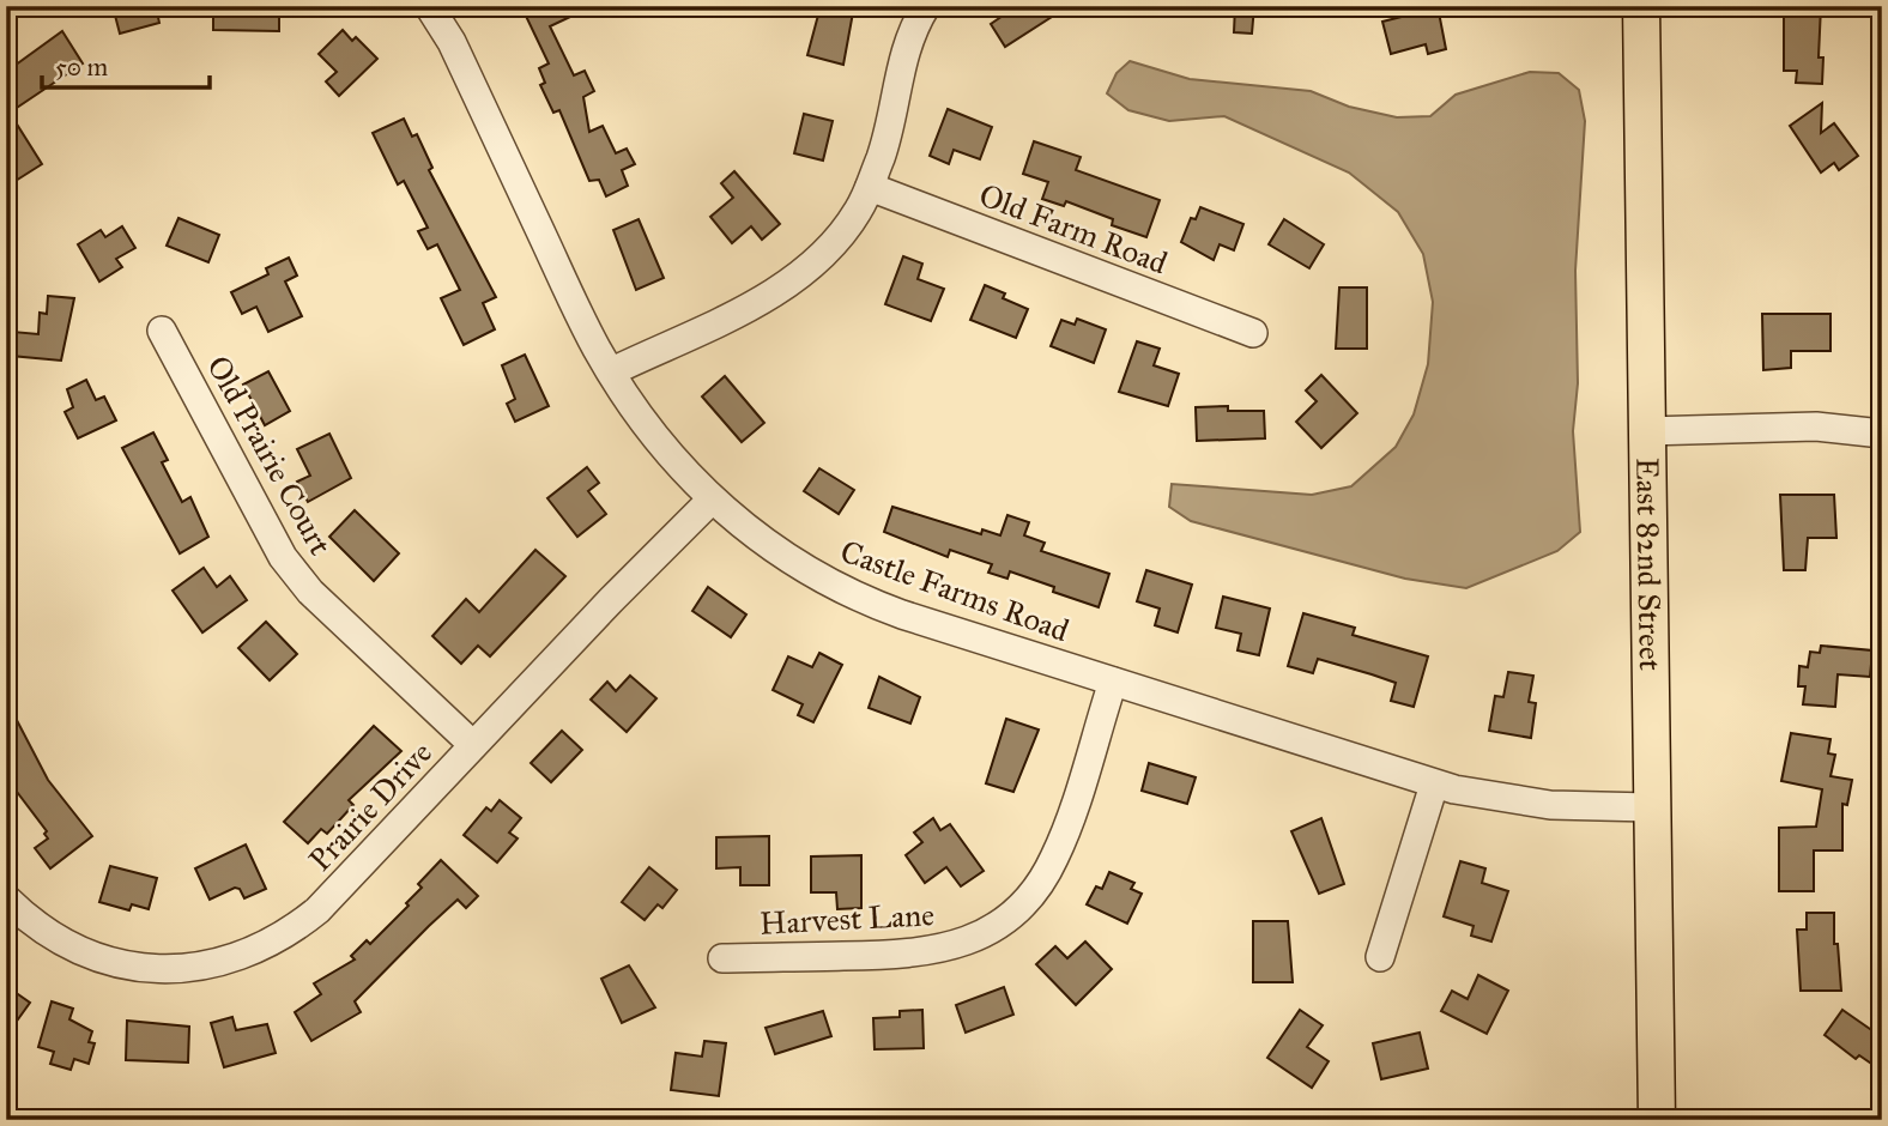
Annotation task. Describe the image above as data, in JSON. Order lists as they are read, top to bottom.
{
  "streets": {
    "main road": ["East 82nd Street"],
    "street": [
      "Old Farm Road",
      "Old Prairie Court",
      "Castle Farms Road",
      "Prairie Drive",
      "Harvest Lane"
    ]
  },
  "crossings": [
    ["Old Prairie Court", "Prairie Drive"],
    ["East 82nd Street", "Castle Farms Road"],
    ["Castle Farms Road", "Prairie Drive"],
    ["Castle Farms Road", "Harvest Lane"]
  ],
  "scale_bar": "50 m"
}
